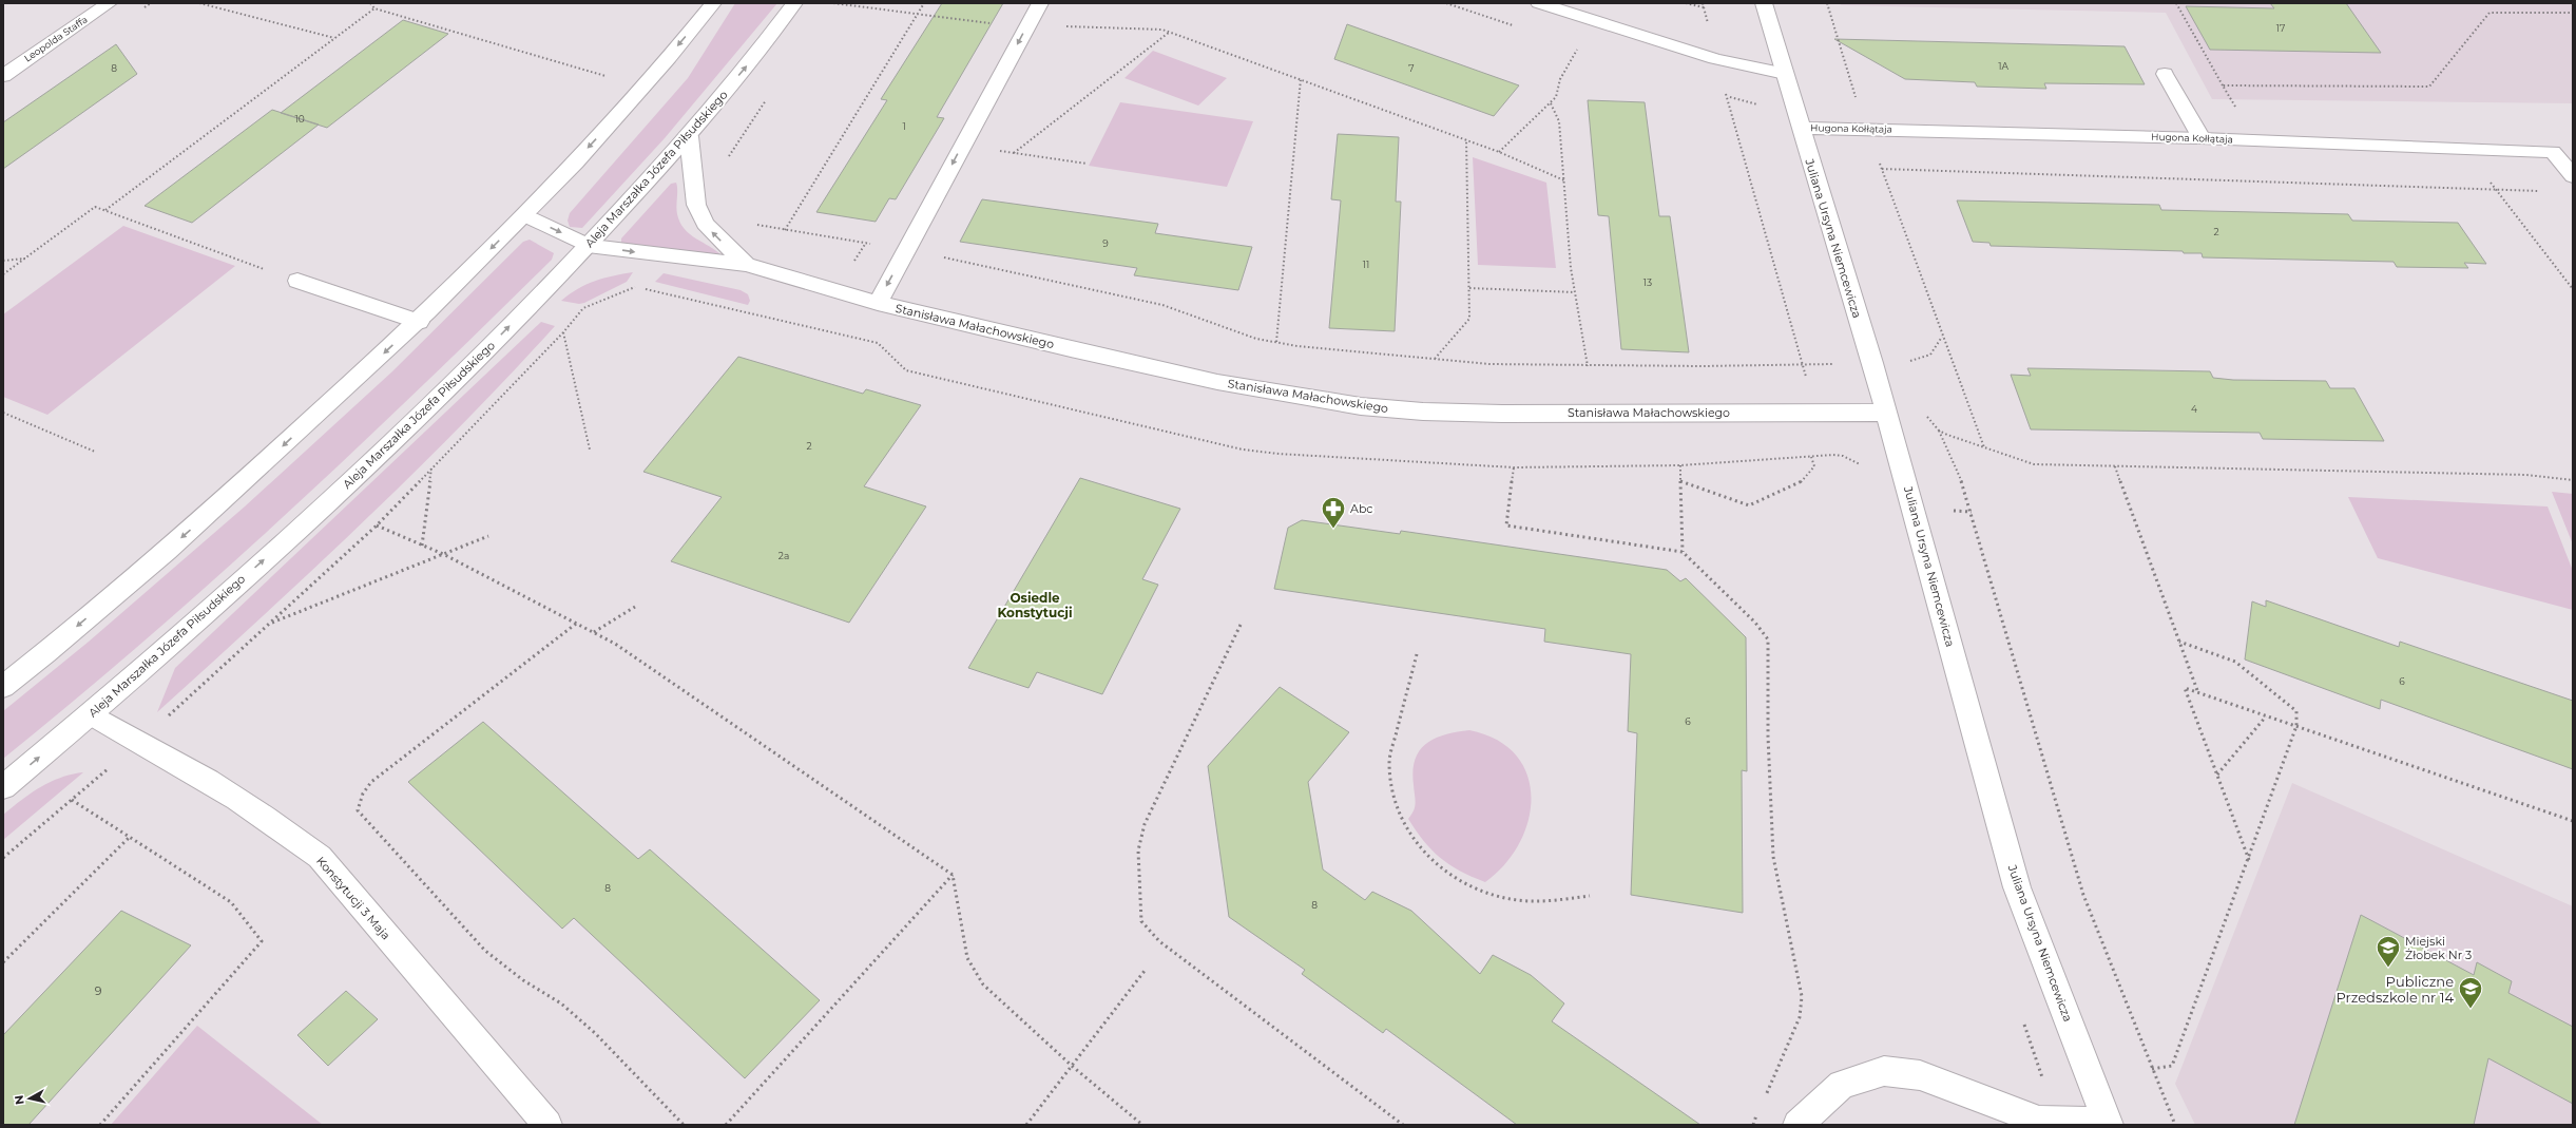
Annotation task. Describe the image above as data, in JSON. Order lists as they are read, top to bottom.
{
  "streets": {
    "street": [
      "Leopolda Staffa",
      "Hugona Kołłątaja",
      "Aleja Marszałka Józefa Piłsudskiego",
      "Juliana Ursyna Niemcewicza",
      "Stanisława Małachowskiego",
      "Konstytucji 3 Maja"
    ]
  },
  "crossings": [
    ["Hugona Kołłątaja", "Juliana Ursyna Niemcewicza"],
    ["Aleja Marszałka Józefa Piłsudskiego", "Stanisława Małachowskiego"],
    ["Aleja Marszałka Józefa Piłsudskiego", "Konstytucji 3 Maja"],
    ["Juliana Ursyna Niemcewicza", "Stanisława Małachowskiego"]
  ],
  "districts": ["Osiedle Konstytucji"],
  "places": {
    "pharmacy": ["Abc"],
    "school or university": ["Miejski Żłobek Nr 3", "Publiczne Przedszkole nr 14"]
  },
  "house_numbers": [
    "17",
    "1A",
    "8",
    "7",
    "10",
    "1",
    "2",
    "9",
    "11",
    "13",
    "4",
    "2",
    "2a",
    "6",
    "6",
    "8",
    "8",
    "9"
  ],
  "north": "left"
}
